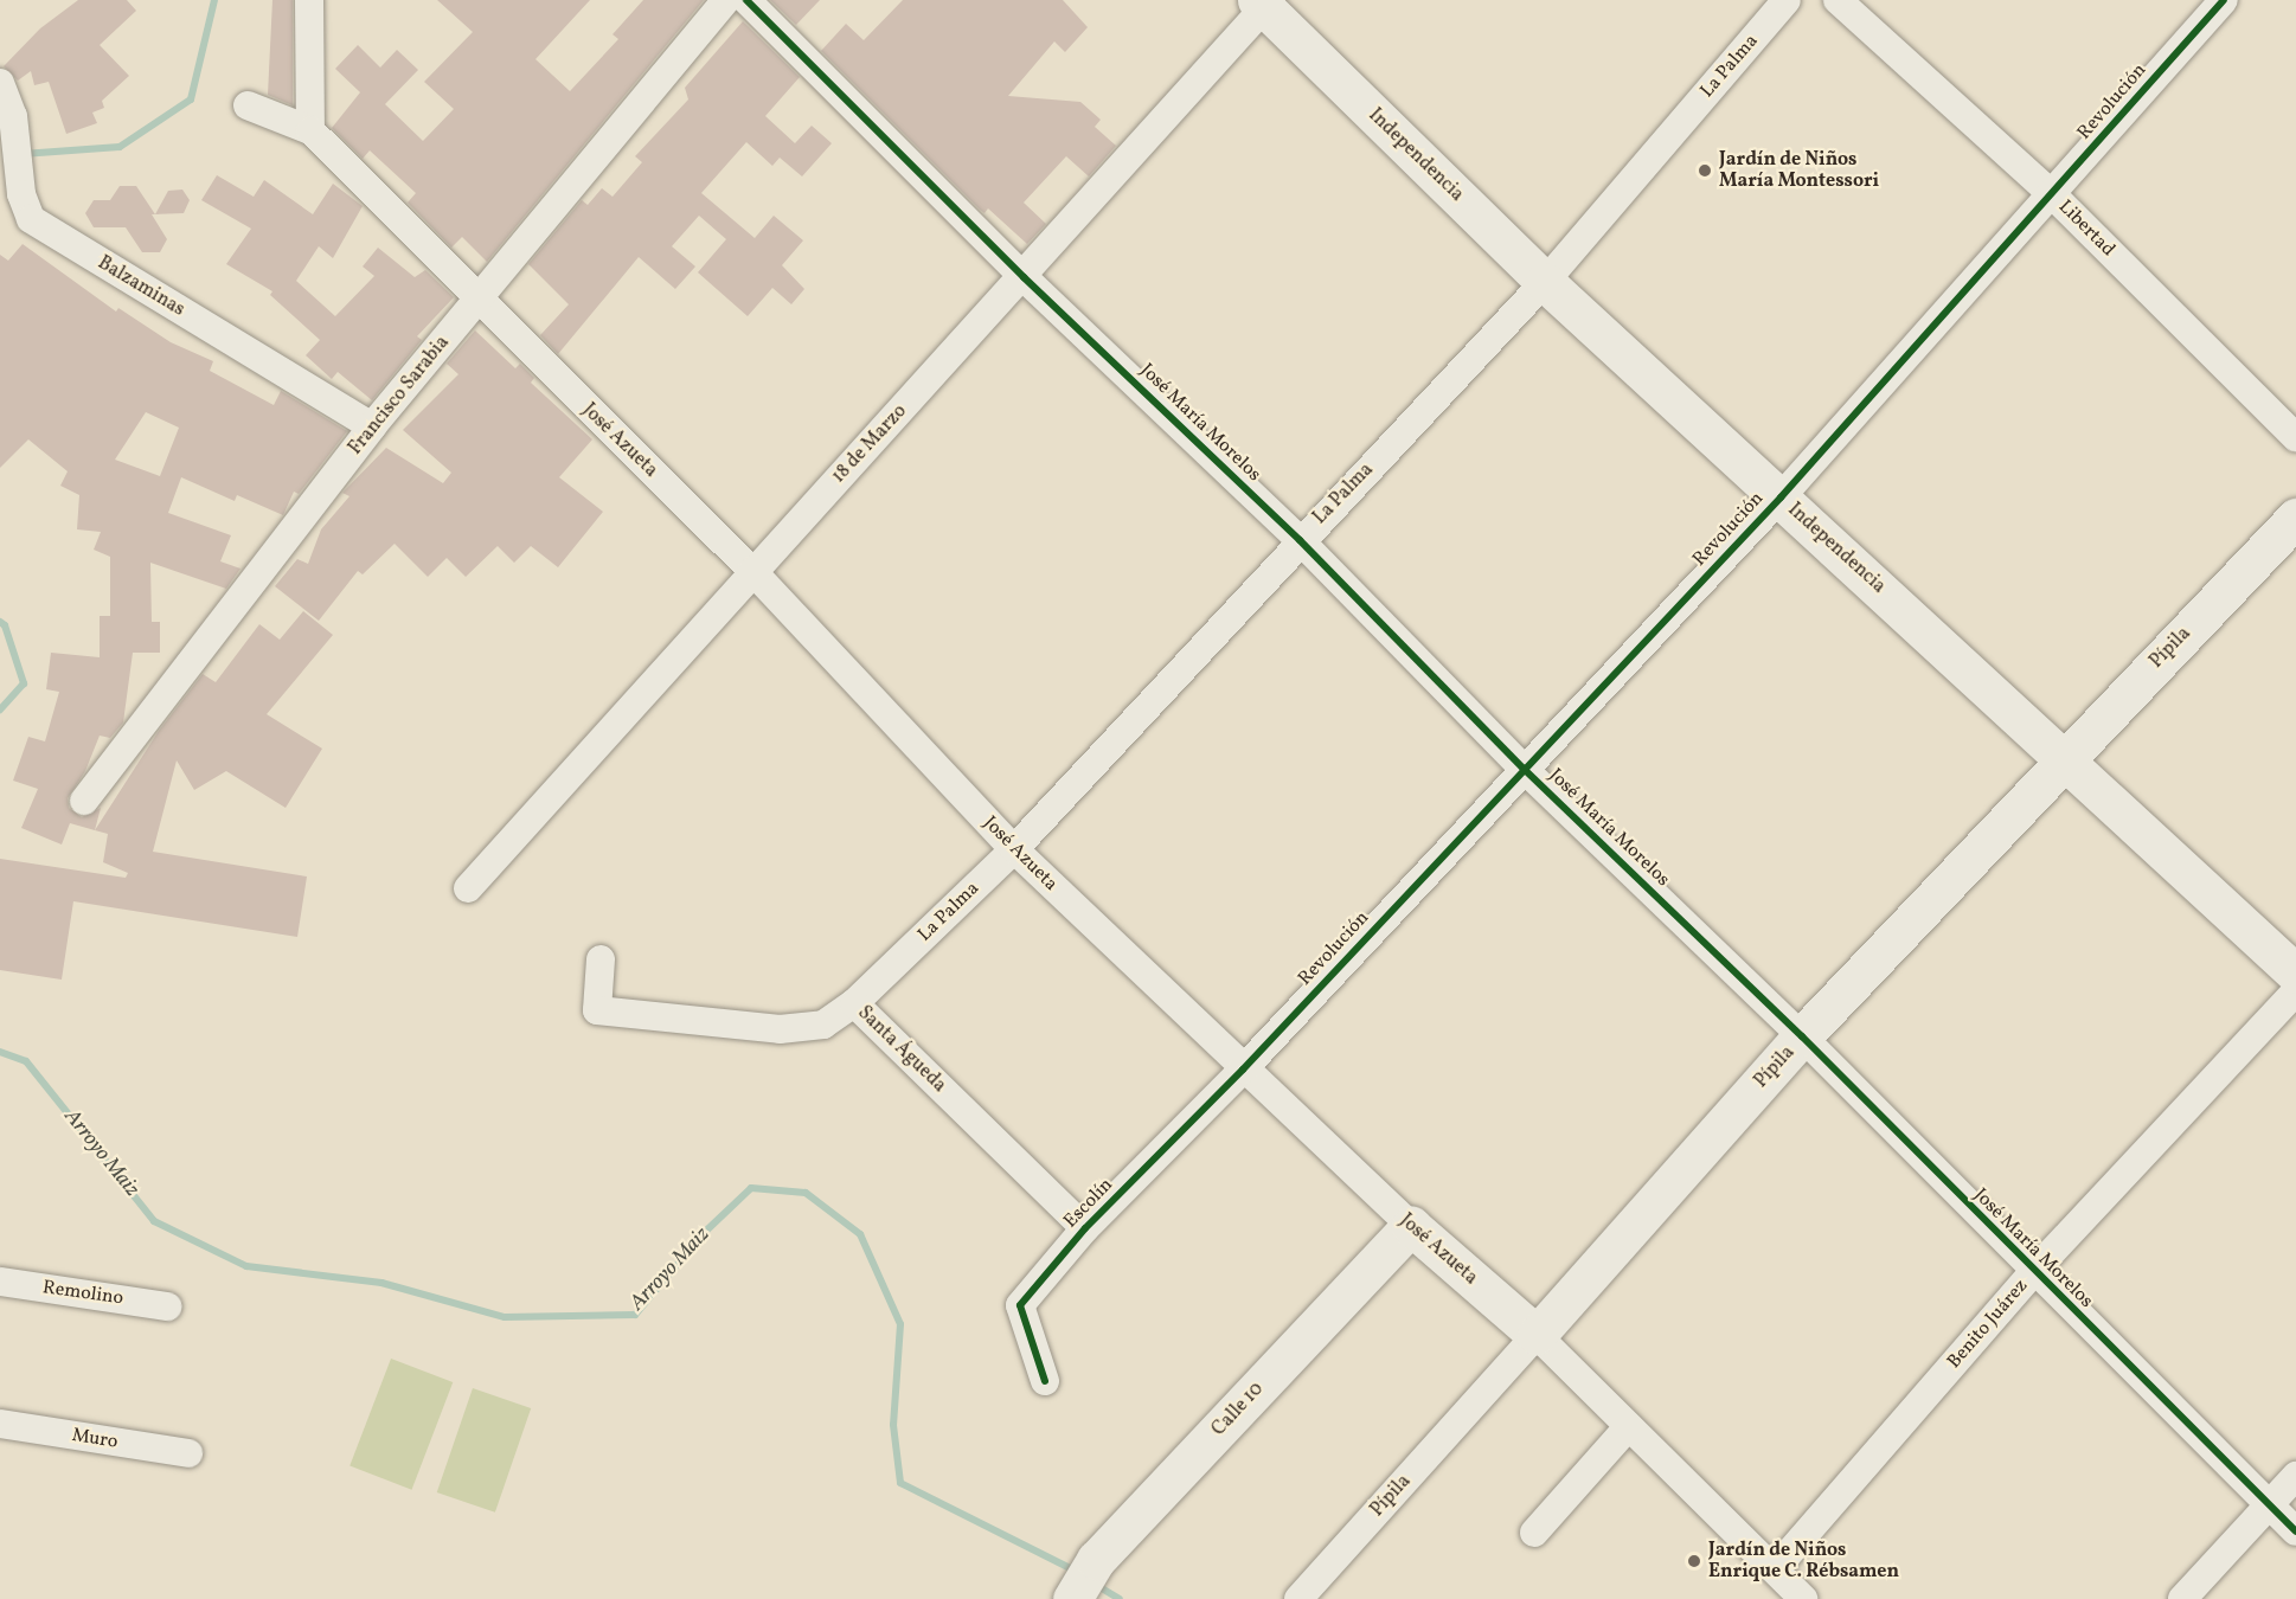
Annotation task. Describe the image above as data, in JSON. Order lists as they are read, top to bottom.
{
  "streets": {
    "main road": [
      "Independencia",
      "José Azueta",
      "Pípila",
      "Calle 10"
    ],
    "street": [
      "La Palma",
      "Revolución",
      "Libertad",
      "Balzaminas",
      "Francisco Sarabia",
      "José María Morelos",
      "18 de Marzo",
      "Santa Águeda",
      "Escolín",
      "Remolino",
      "Benito Juárez",
      "Muro"
    ]
  },
  "crossings": [
    ["La Palma", "Independencia"],
    ["La Palma", "José María Morelos"],
    ["La Palma", "José Azueta"],
    ["La Palma", "Santa Águeda"],
    ["Revolución", "Independencia"],
    ["Revolución", "Libertad"],
    ["Revolución", "José María Morelos"],
    ["Revolución", "José Azueta"],
    ["Revolución", "Escolín"],
    ["Independencia", "18 de Marzo"],
    ["Independencia", "Pípila"],
    ["Balzaminas", "Francisco Sarabia"],
    ["Francisco Sarabia", "José Azueta"],
    ["José María Morelos", "18 de Marzo"],
    ["José María Morelos", "Pípila"],
    ["José María Morelos", "Benito Juárez"],
    ["José Azueta", "18 de Marzo"],
    ["José Azueta", "Pípila"],
    ["José Azueta", "Escolín"],
    ["José Azueta", "Benito Juárez"],
    ["José Azueta", "Calle 10"],
    ["Santa Águeda", "Escolín"]
  ],
  "water": ["Arroyo Maiz"],
  "places": ["Jardín de Niños María Montessori", "Jardín de Niños Enrique C. Rébsamen"]
}
